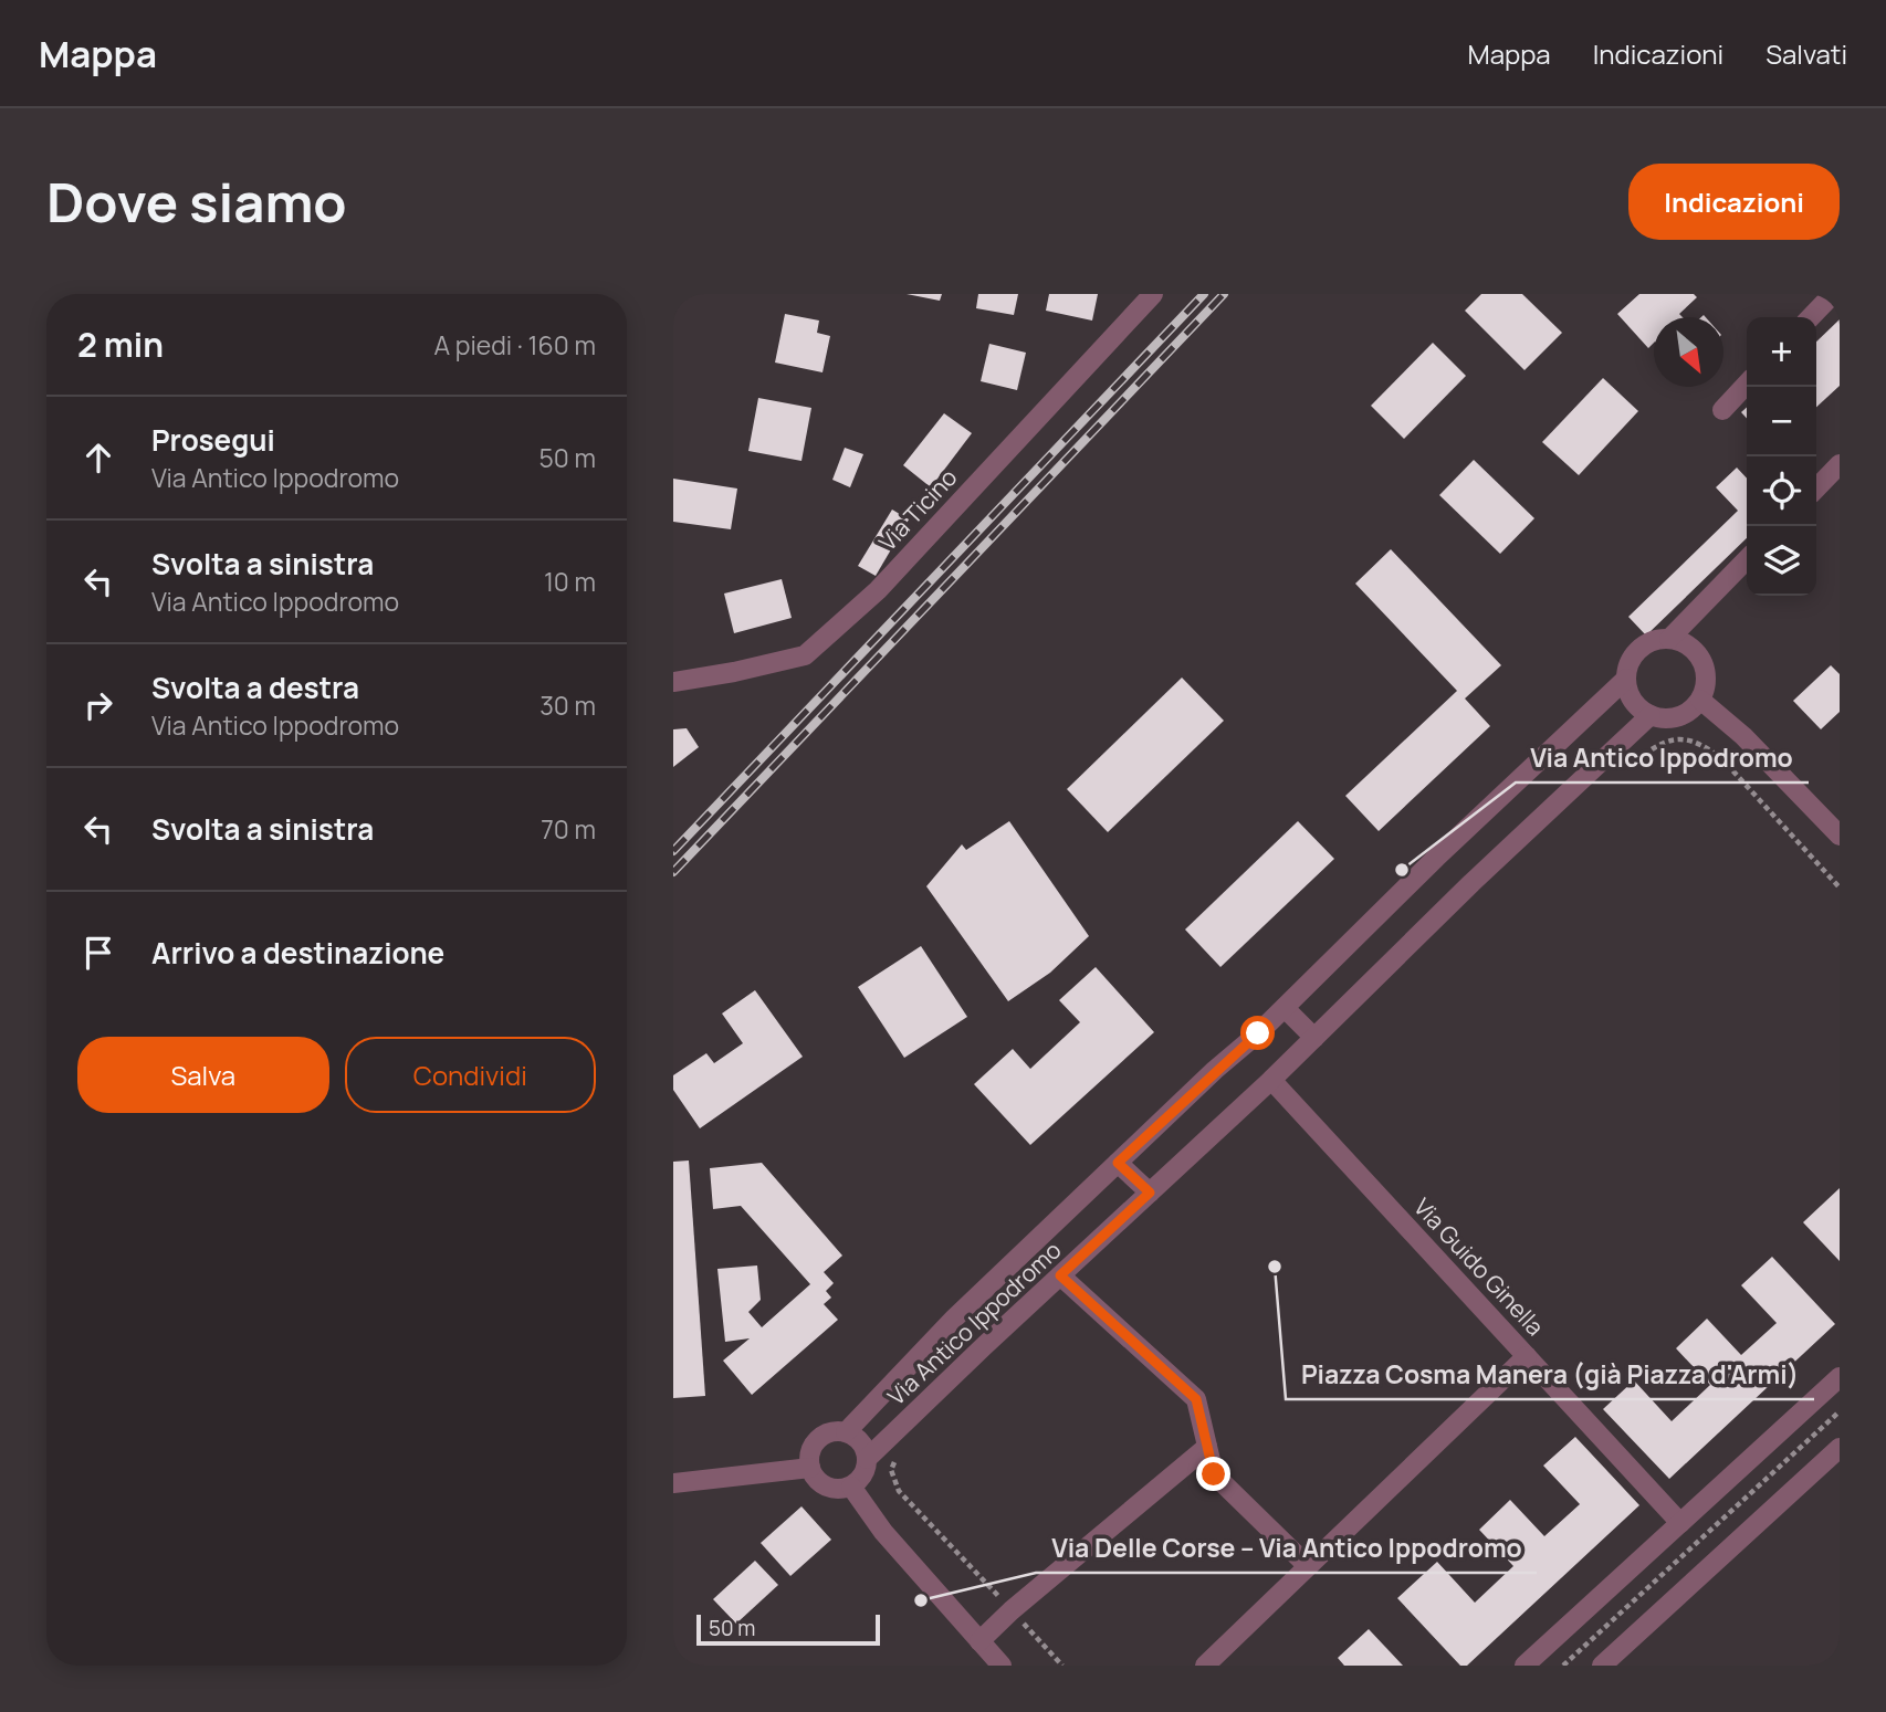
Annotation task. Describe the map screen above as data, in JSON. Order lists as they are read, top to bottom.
{
  "streets": {
    "street": ["Via Ticino", "Via Guido Ginella", "Via Antico Ippodromo"]
  },
  "crossings": [
    ["Via Guido Ginella", "Via Antico Ippodromo"]
  ],
  "places": ["Via Antico Ippodromo", "Piazza Cosma Manera (già Piazza d'Armi)", "Via Delle Corse – Via Antico Ippodromo"],
  "scale_bar": "50 m",
  "north": "bottom right",
  "page": {
    "header": "Mappa",
    "nav": ["Mappa", "Indicazioni", "Salvati"],
    "buttons": [
      "Indicazioni",
      ["Salva", "Condividi"]
    ],
    "title": "Dove siamo",
    "heading": ["2 min", "A piedi · 160 m"],
    "map_buttons": ["+", "−"],
    "list": [
      ["Prosegui", "Via Antico Ippodromo", "50 m"],
      ["Svolta a sinistra", "Via Antico Ippodromo", "10 m"],
      ["Svolta a destra", "Via Antico Ippodromo", "30 m"],
      ["Svolta a sinistra", "70 m"],
      "Arrivo a destinazione"
    ],
    "scale": "50 m"
  }
}
